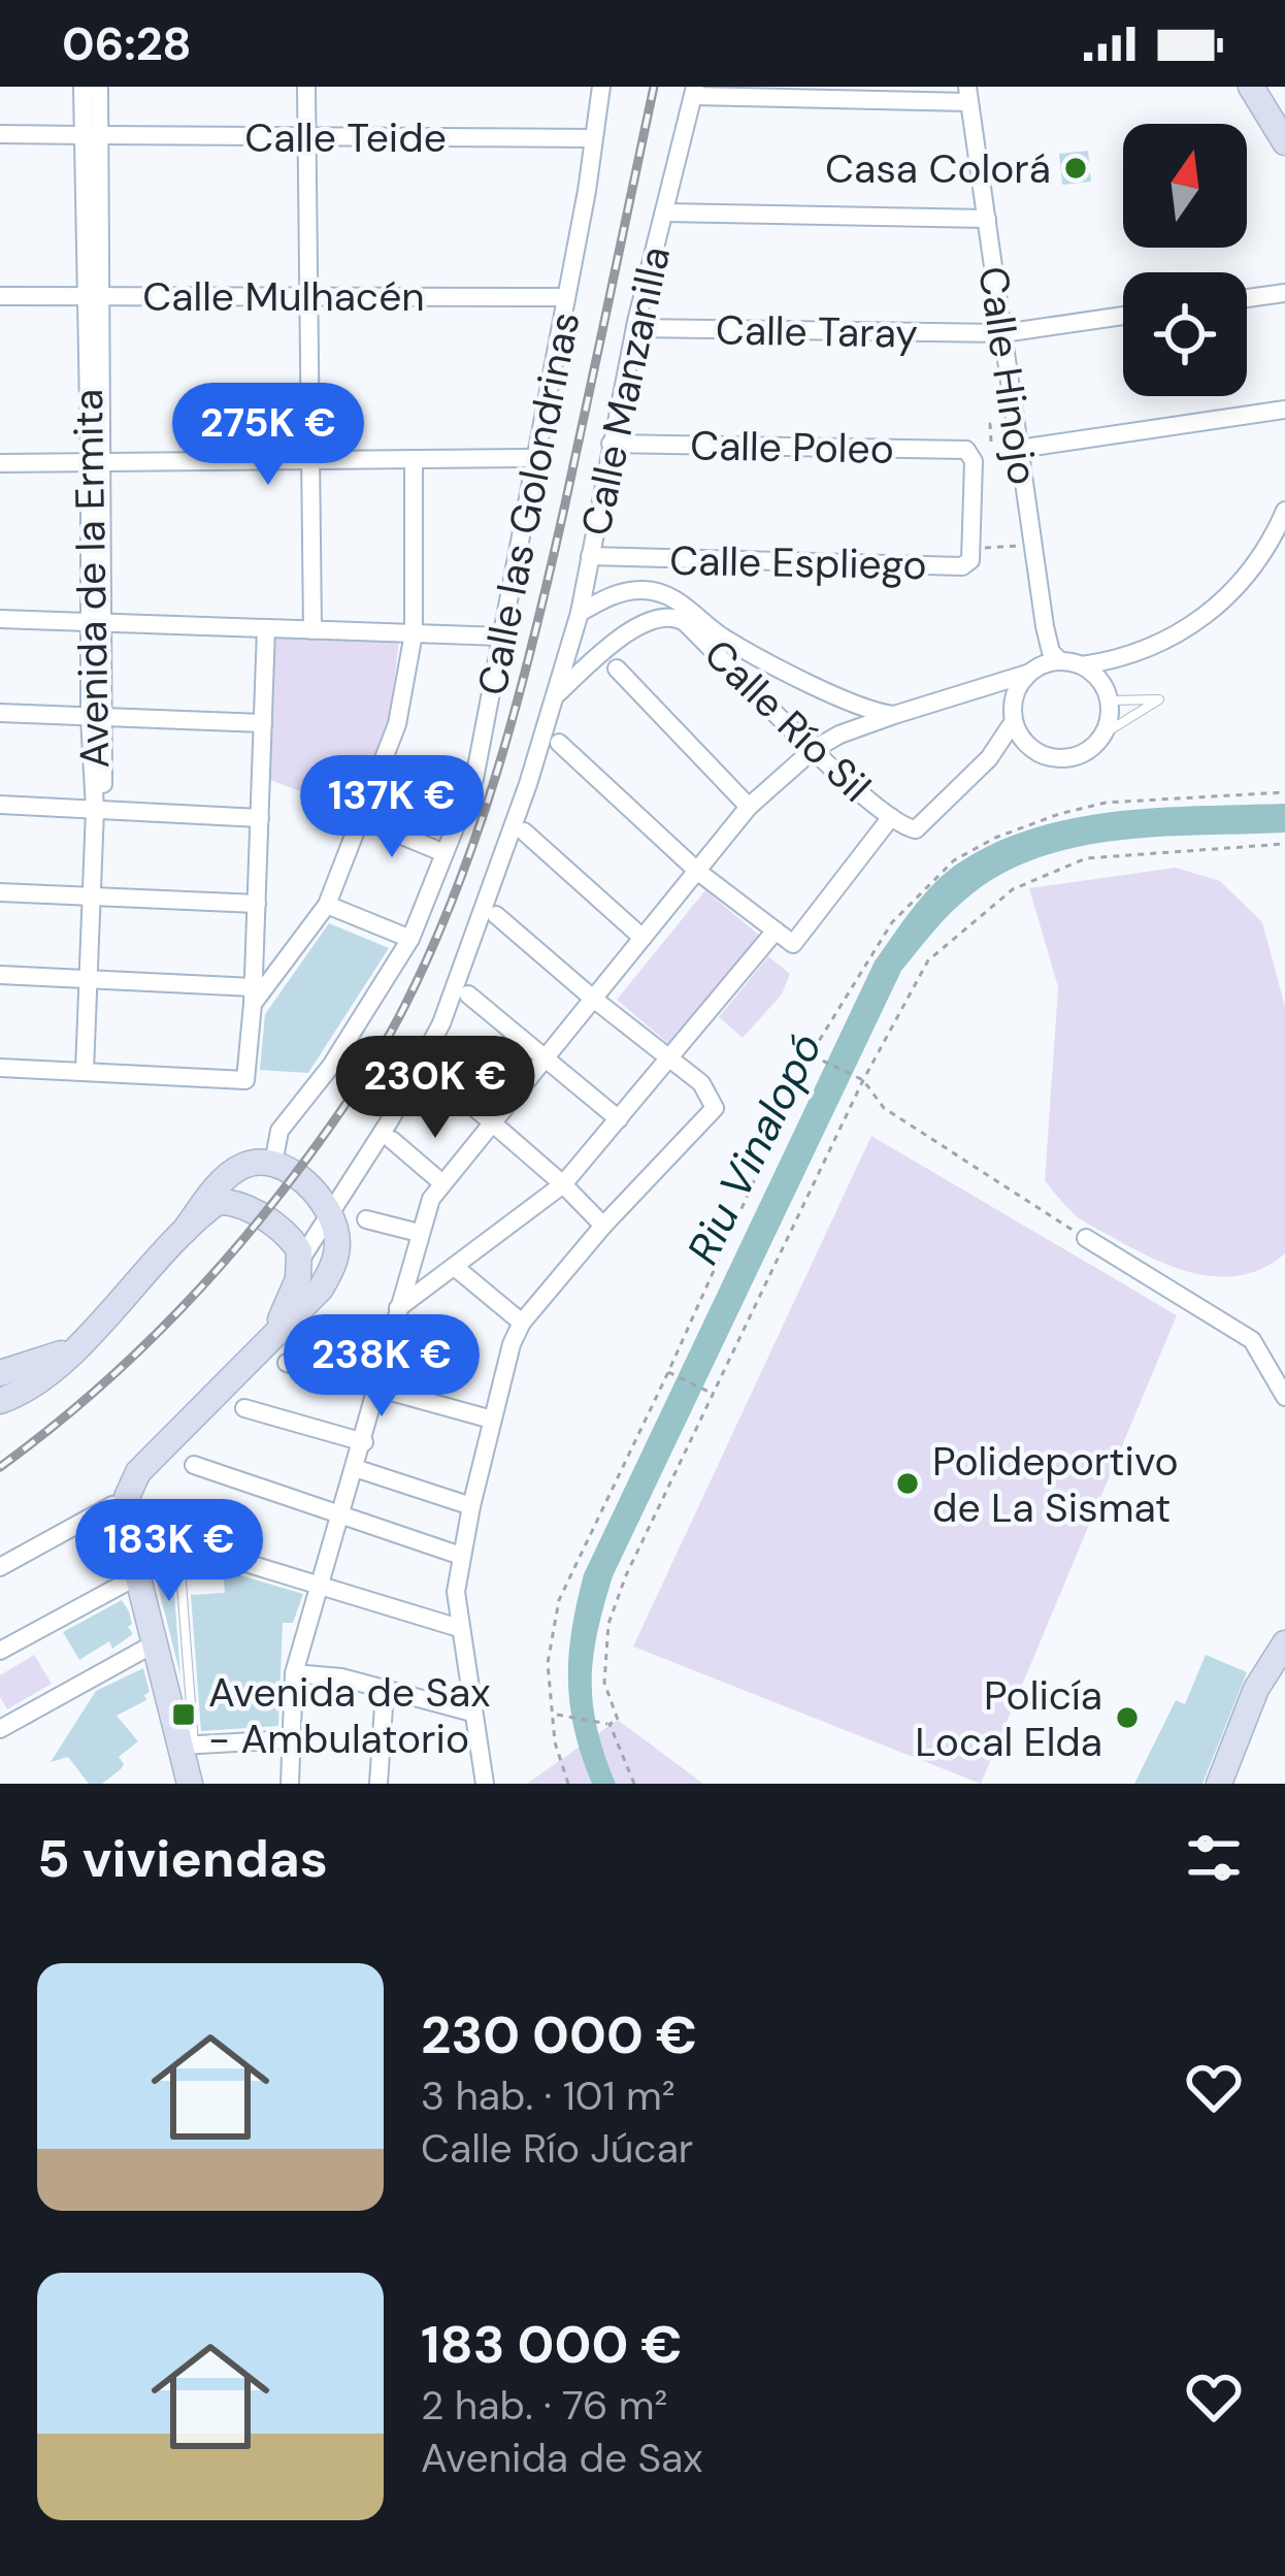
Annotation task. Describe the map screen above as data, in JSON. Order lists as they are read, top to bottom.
{
  "streets": {
    "street": [
      "Calle Teide",
      "Calle Mulhacén",
      "Calle Taray",
      "Calle Hinojo",
      "Calle Manzanilla",
      "Calle Poleo",
      "Calle las Golondrinas",
      "Calle Espliego",
      "Avenida de la Ermita",
      "Calle Río Sil"
    ]
  },
  "crossings": [
    ["Calle Teide", "Calle las Golondrinas"],
    ["Calle Teide", "Avenida de la Ermita"],
    ["Calle Mulhacén", "Calle las Golondrinas"],
    ["Calle Mulhacén", "Avenida de la Ermita"],
    ["Calle Taray", "Calle Hinojo"],
    ["Calle Taray", "Calle Manzanilla"],
    ["Calle Manzanilla", "Calle Poleo"],
    ["Calle Manzanilla", "Calle Espliego"],
    ["Calle Manzanilla", "Calle Río Sil"],
    ["Calle Poleo", "Calle Espliego"]
  ],
  "water": ["Riu Vinalopó"],
  "places": {
    "other": ["Casa Colorá", "Polideportivo de La Sismat", "Policía Local Elda"],
    "transit": ["Avenida de Sax - Ambulatorio"]
  },
  "north": "top",
  "page": {
    "status": "06:28",
    "price": [
      "275K €",
      "137K €",
      "230K €",
      "238K €",
      "183K €"
    ],
    "heading": "5 viviendas",
    "list": [
      {
        "name": "230 000 €",
        "note": "3 hab. · 101 m² · Calle Río Júcar"
      },
      {
        "name": "183 000 €",
        "note": "2 hab. · 76 m² · Avenida de Sax"
      }
    ]
  }
}
